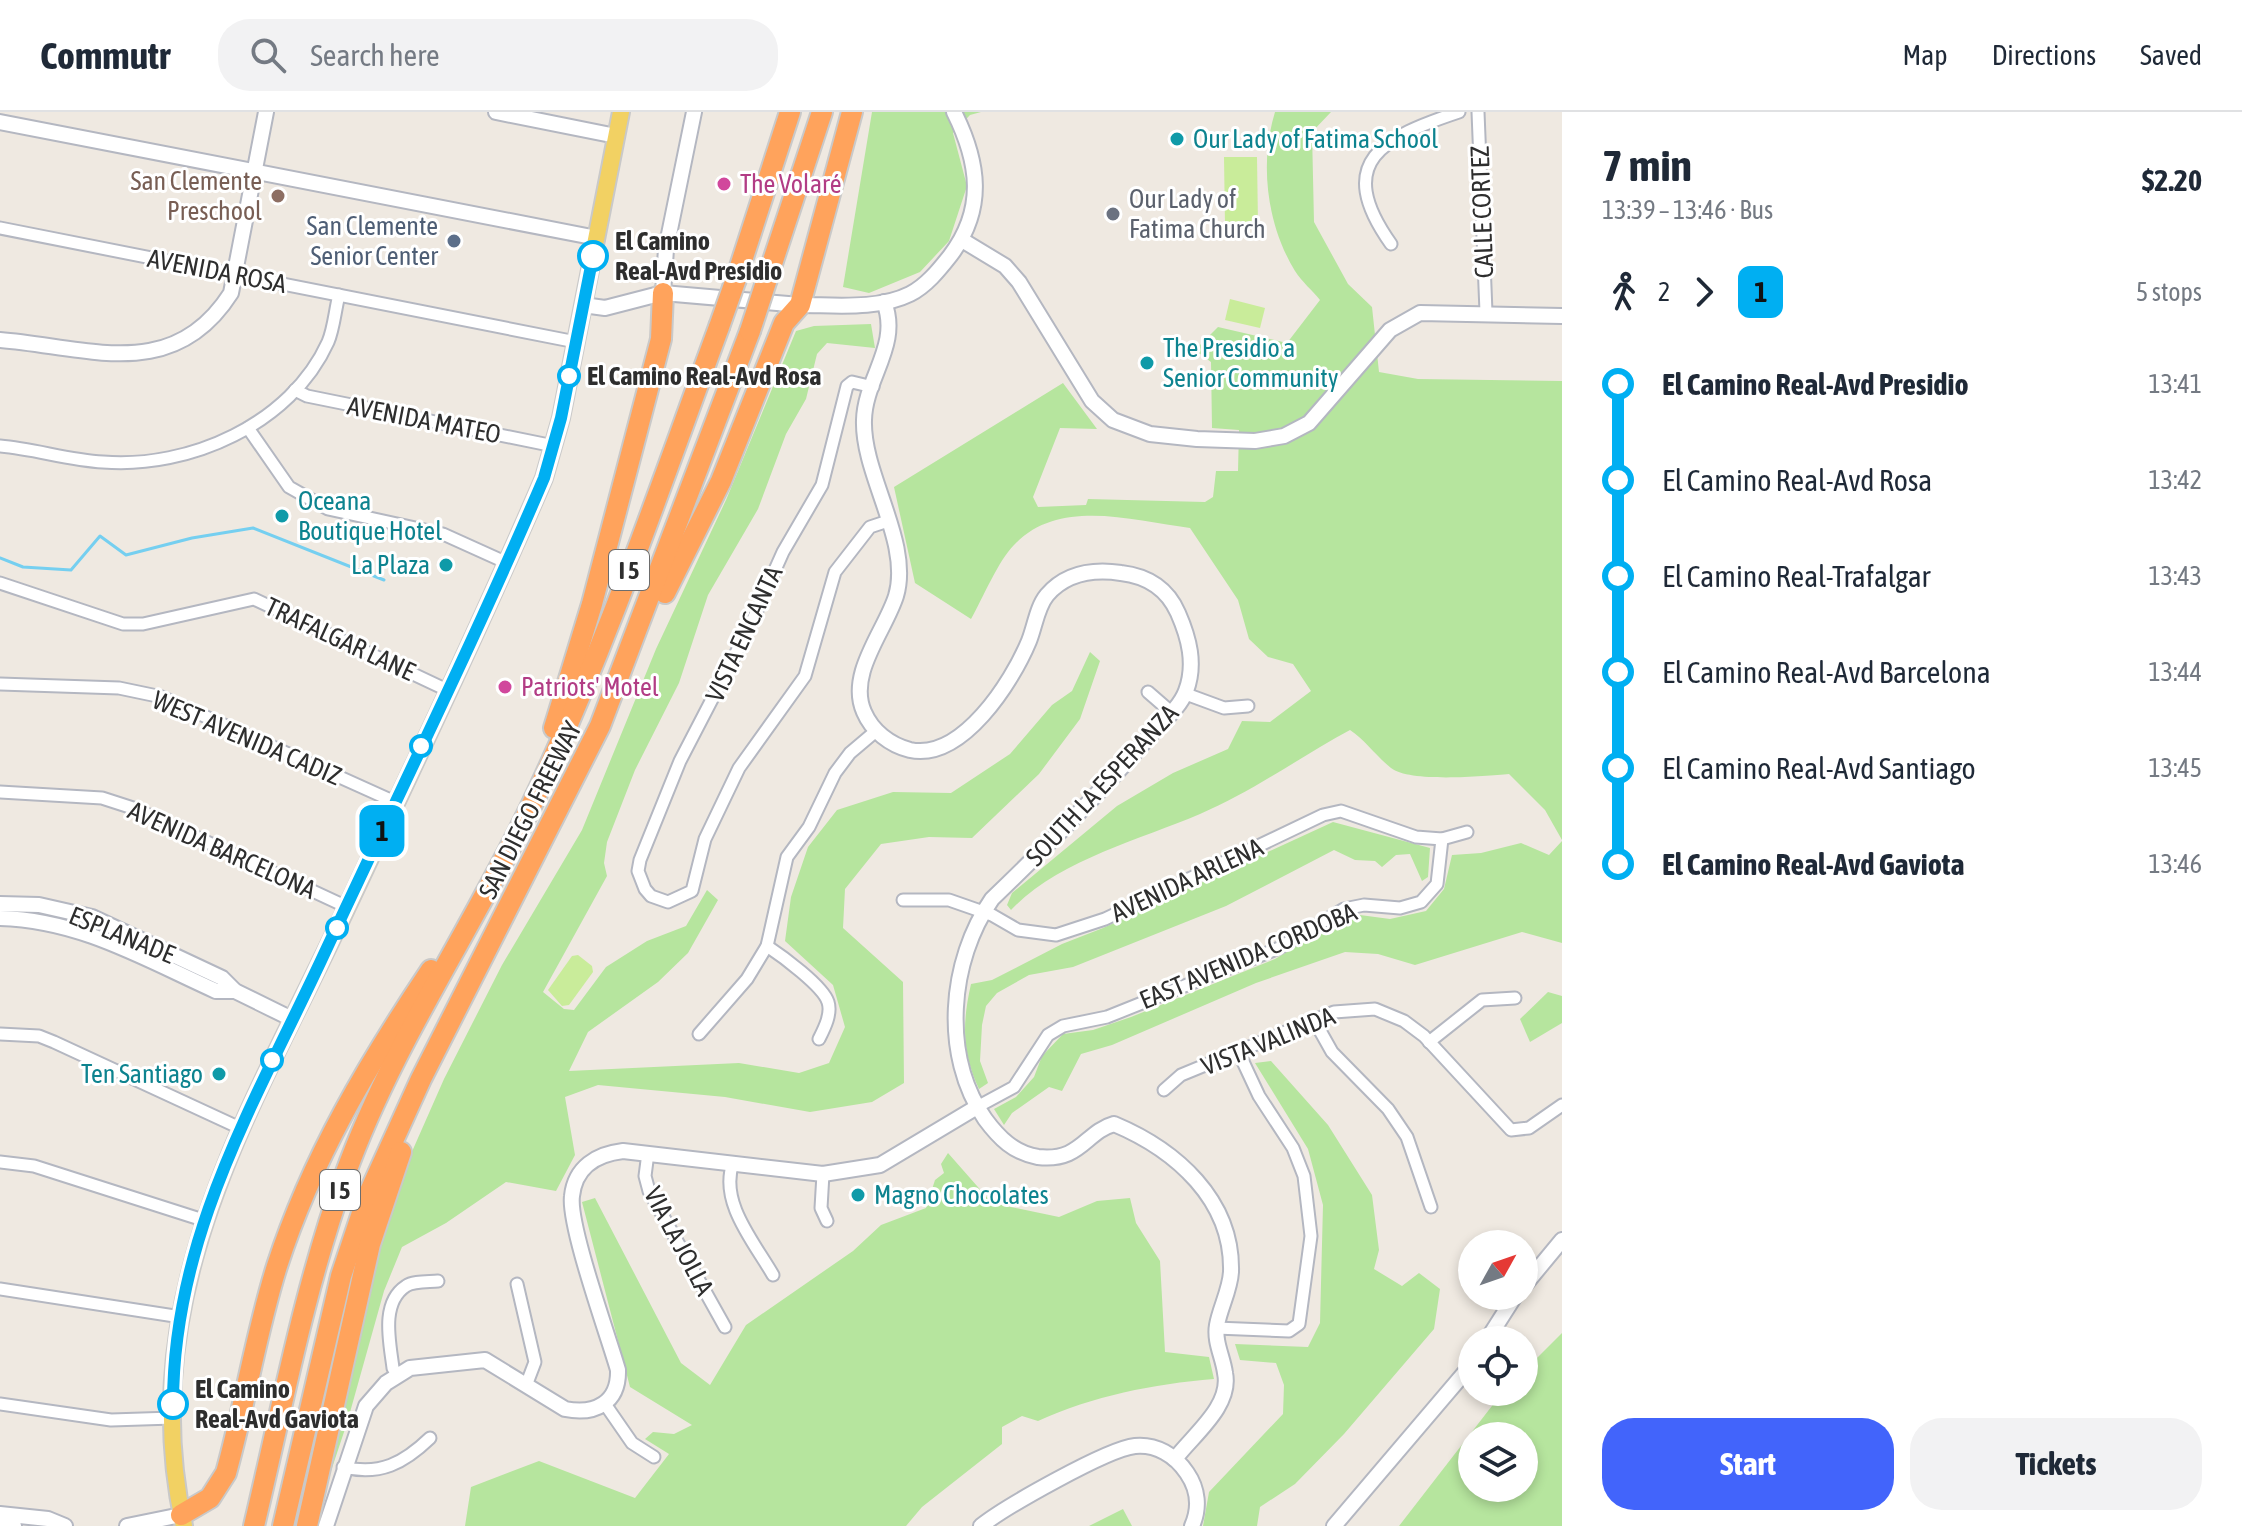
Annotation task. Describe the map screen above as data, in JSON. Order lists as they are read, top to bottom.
{
  "streets": {
    "highway": ["I 5", "SAN DIEGO FREEWAY"],
    "street": [
      "CALLE CORTEZ",
      "AVENIDA ROSA",
      "AVENIDA MATEO",
      "VISTA ENCANTA",
      "TRAFALGAR LANE",
      "WEST AVENIDA CADIZ",
      "SOUTH LA ESPERANZA",
      "AVENIDA BARCELONA",
      "AVENIDA ARLENA",
      "ESPLANADE",
      "EAST AVENIDA CORDOBA",
      "VISTA VALINDA",
      "VIA LA JOLLA"
    ]
  },
  "crossings": [
    ["SOUTH LA ESPERANZA", "AVENIDA ARLENA"],
    ["SOUTH LA ESPERANZA", "EAST AVENIDA CORDOBA"],
    ["AVENIDA ARLENA", "EAST AVENIDA CORDOBA"],
    ["EAST AVENIDA CORDOBA", "VIA LA JOLLA"]
  ],
  "places": [
    "Our Lady of Fatima School",
    "The Volaré",
    "San Clemente Preschool",
    "Our Lady of Fatima Church",
    "San Clemente Senior Center",
    "El Camino Real-Avd Presidio",
    "The Presidio a Senior Community",
    "El Camino Real-Avd Rosa",
    "Oceana Boutique Hotel",
    "La Plaza",
    "Patriots' Motel",
    "Ten Santiago",
    "Magno Chocolates",
    "El Camino Real-Avd Gaviota"
  ],
  "lines": ["bus line 1"],
  "north": "top right",
  "page": {
    "header": "Commutr",
    "search": "Search here",
    "nav": ["Map", "Directions", "Saved"],
    "on_map": "1",
    "heading": ["7 min", "13:39 – 13:46 · Bus", "$2.20"],
    "legs": ["2", "1", "5 stops"],
    "list": [
      {
        "name": "El Camino Real-Avd Presidio",
        "value": "13:41"
      },
      {
        "name": "El Camino Real-Avd Rosa",
        "value": "13:42"
      },
      {
        "name": "El Camino Real-Trafalgar",
        "value": "13:43"
      },
      {
        "name": "El Camino Real-Avd Barcelona",
        "value": "13:44"
      },
      {
        "name": "El Camino Real-Avd Santiago",
        "value": "13:45"
      },
      {
        "name": "El Camino Real-Avd Gaviota",
        "value": "13:46"
      }
    ],
    "buttons": ["Start", "Tickets"]
  }
}
